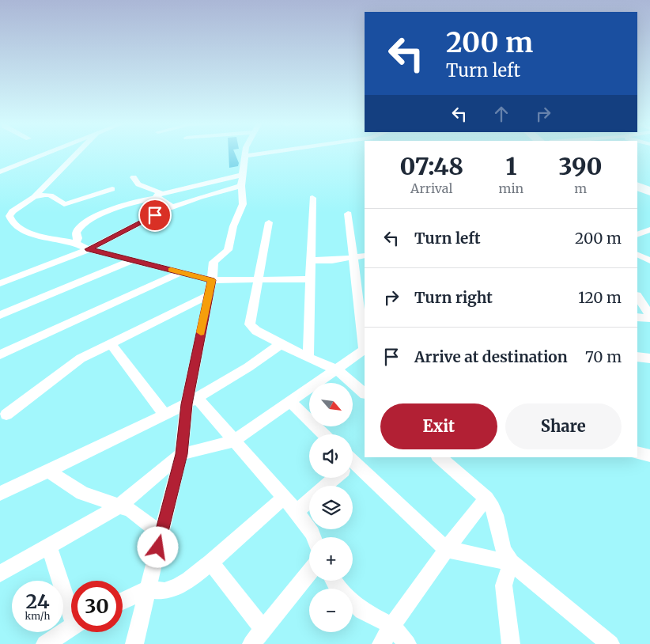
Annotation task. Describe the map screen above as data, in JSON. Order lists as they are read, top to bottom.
{
  "north": "bottom right",
  "page": {
    "turn": ["200 m", "Turn left"],
    "eta": [
      "07:48",
      "Arrival",
      "1",
      "min",
      "390",
      "m"
    ],
    "list": [
      {
        "name": "Turn left",
        "value": "200 m"
      },
      {
        "name": "Turn right",
        "value": "120 m"
      },
      {
        "name": "Arrive at destination",
        "value": "70 m"
      }
    ],
    "map_buttons": ["+", "−"],
    "buttons": ["Exit", "Share"],
    "speed": "24 km/h",
    "limit": "30"
  }
}
